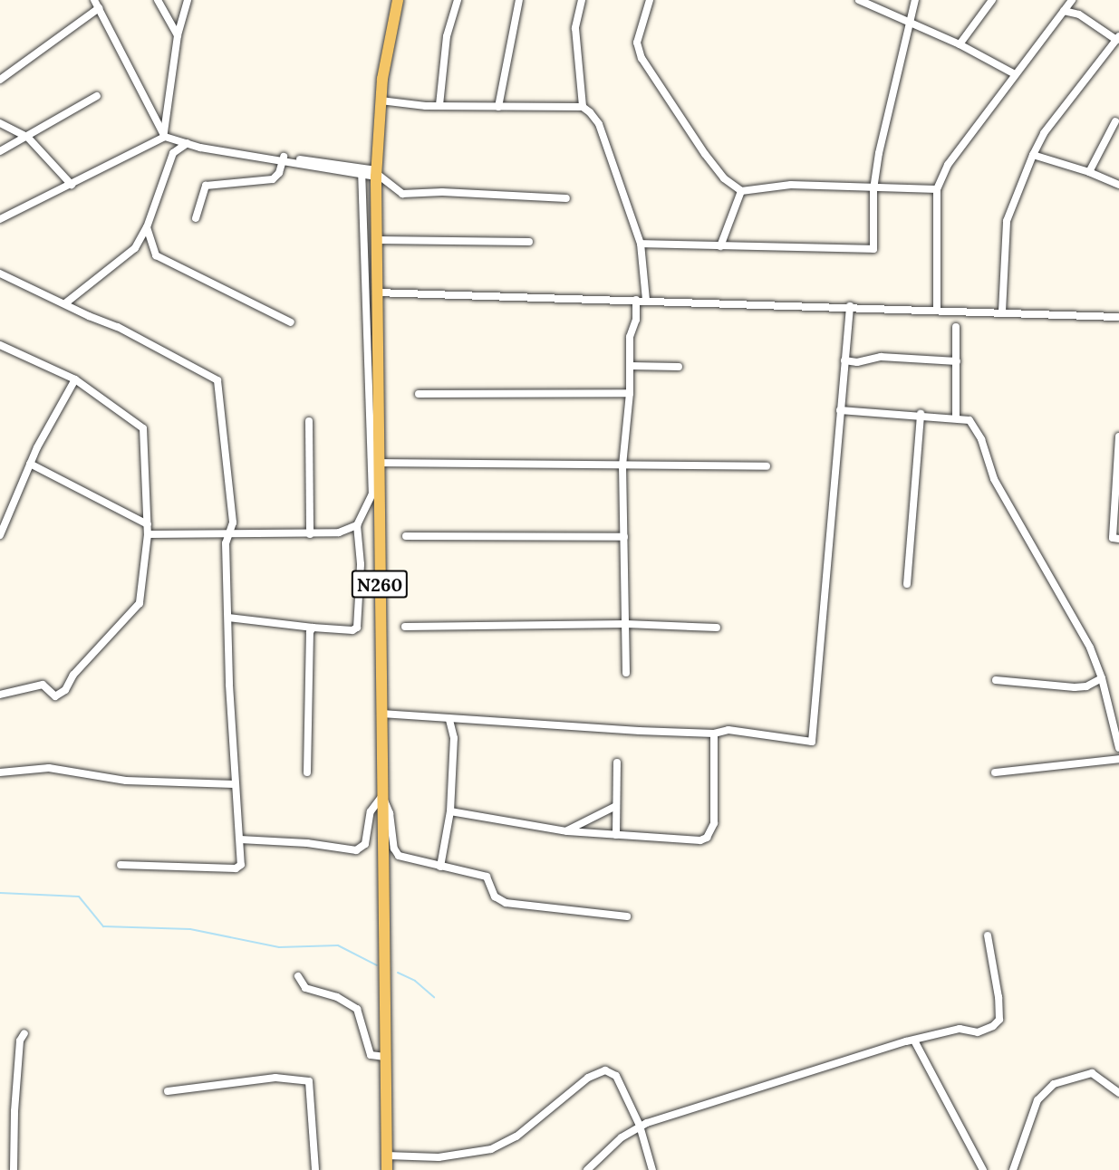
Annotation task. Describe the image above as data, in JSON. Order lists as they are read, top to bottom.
{
  "streets": {
    "main road": ["N260"]
  }
}
